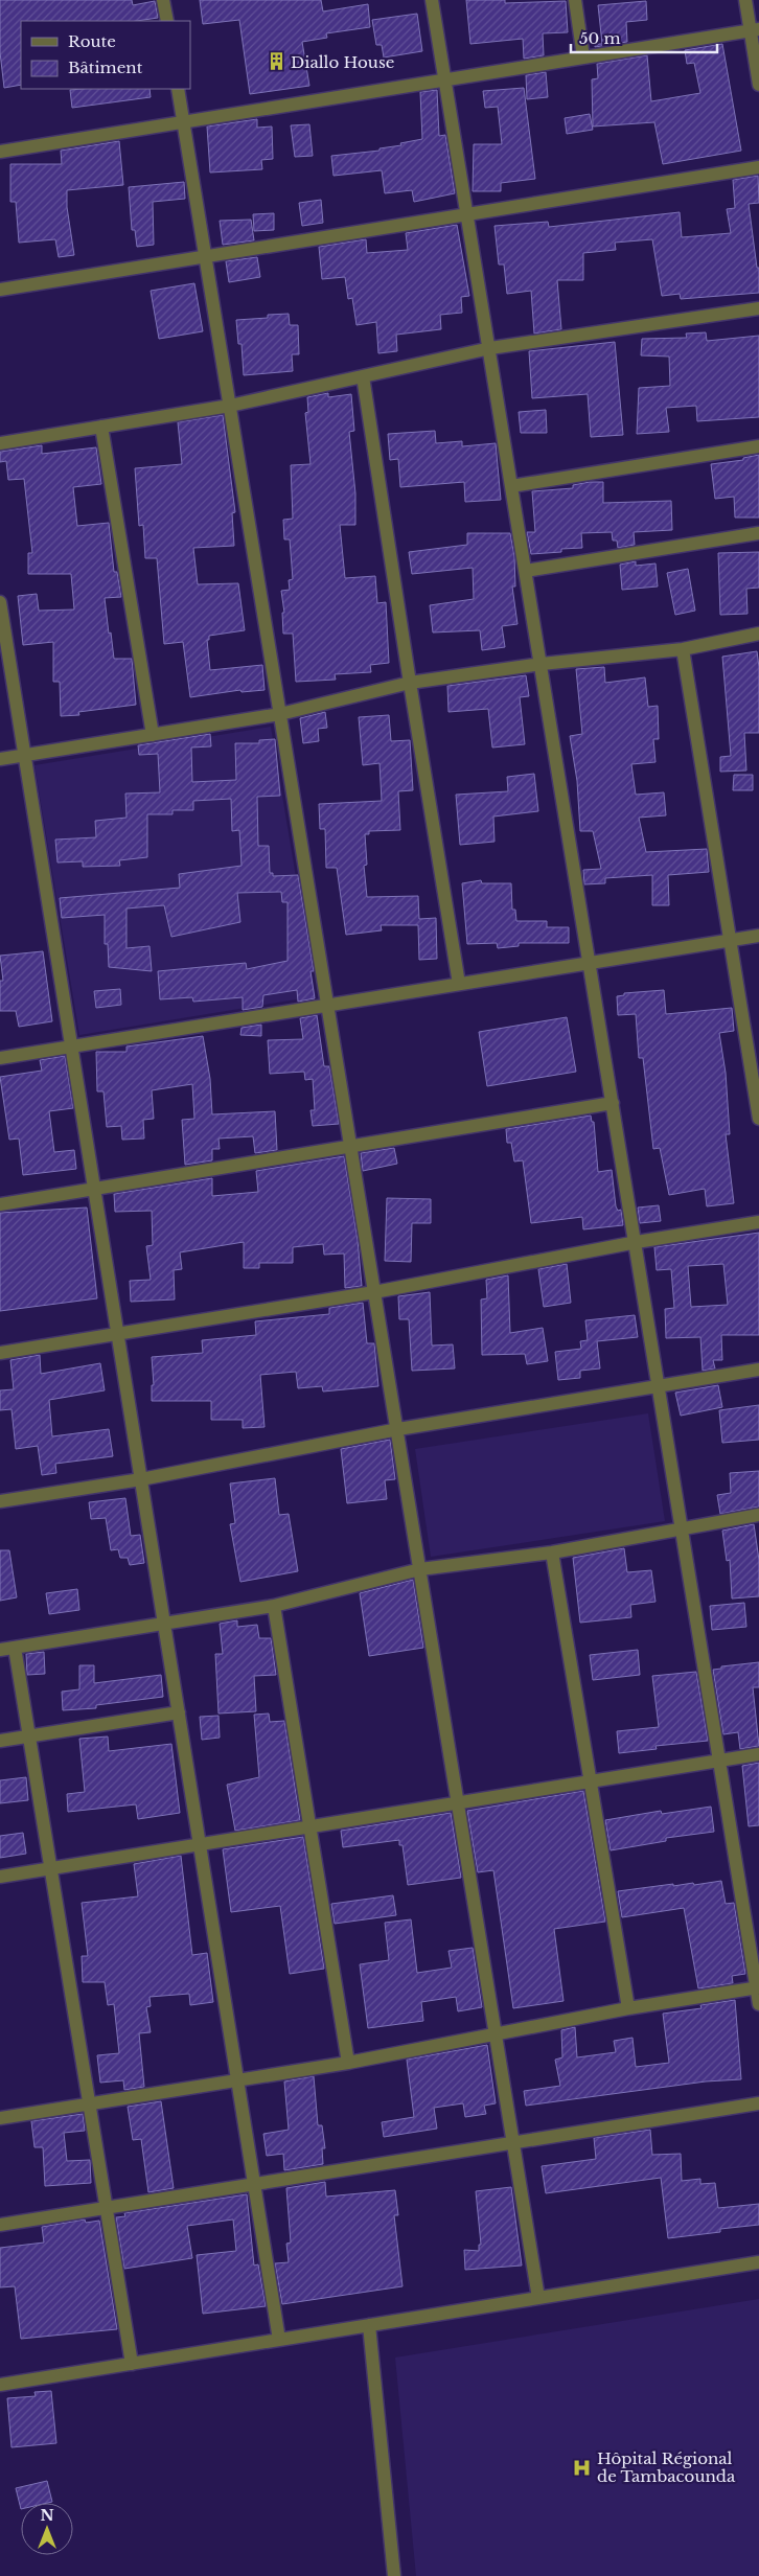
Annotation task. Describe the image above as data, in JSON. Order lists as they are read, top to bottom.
{
  "places": {
    "building": ["Diallo House"],
    "hospital": ["Hôpital Régional de Tambacounda"]
  },
  "legend": ["Route", "Bâtiment"],
  "scale_bar": "50 m",
  "north": "top"
}
